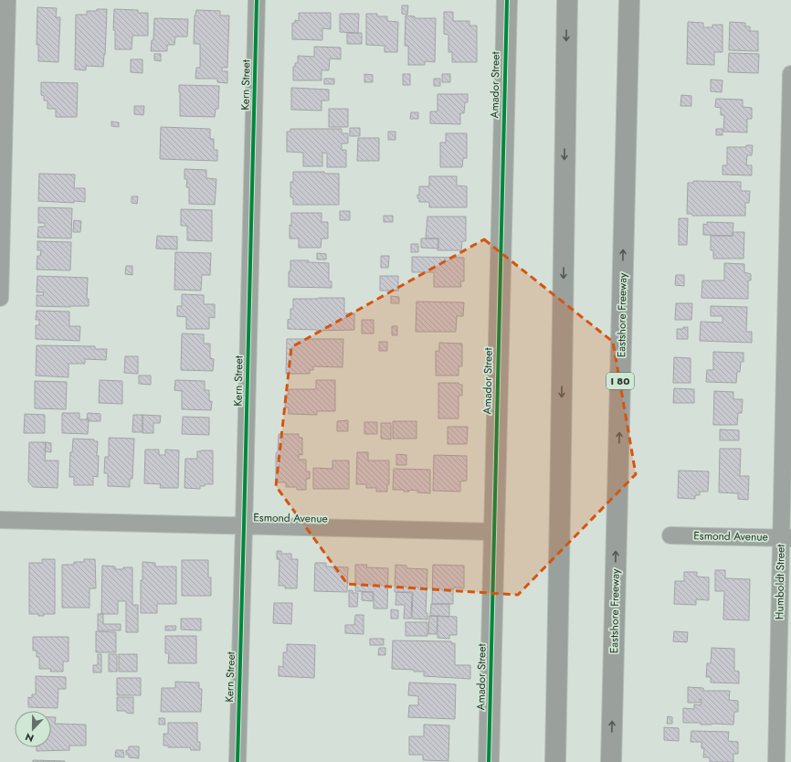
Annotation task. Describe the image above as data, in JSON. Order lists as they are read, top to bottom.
{
  "streets": {
    "highway": ["Eastshore Freeway", "I 80"],
    "street": [
      "Kern Street",
      "Amador Street",
      "Esmond Avenue",
      "Humboldt Street"
    ]
  },
  "crossings": [
    ["Kern Street", "Esmond Avenue"],
    ["Amador Street", "Esmond Avenue"],
    ["Esmond Avenue", "Humboldt Street"]
  ],
  "north": "bottom"
}
